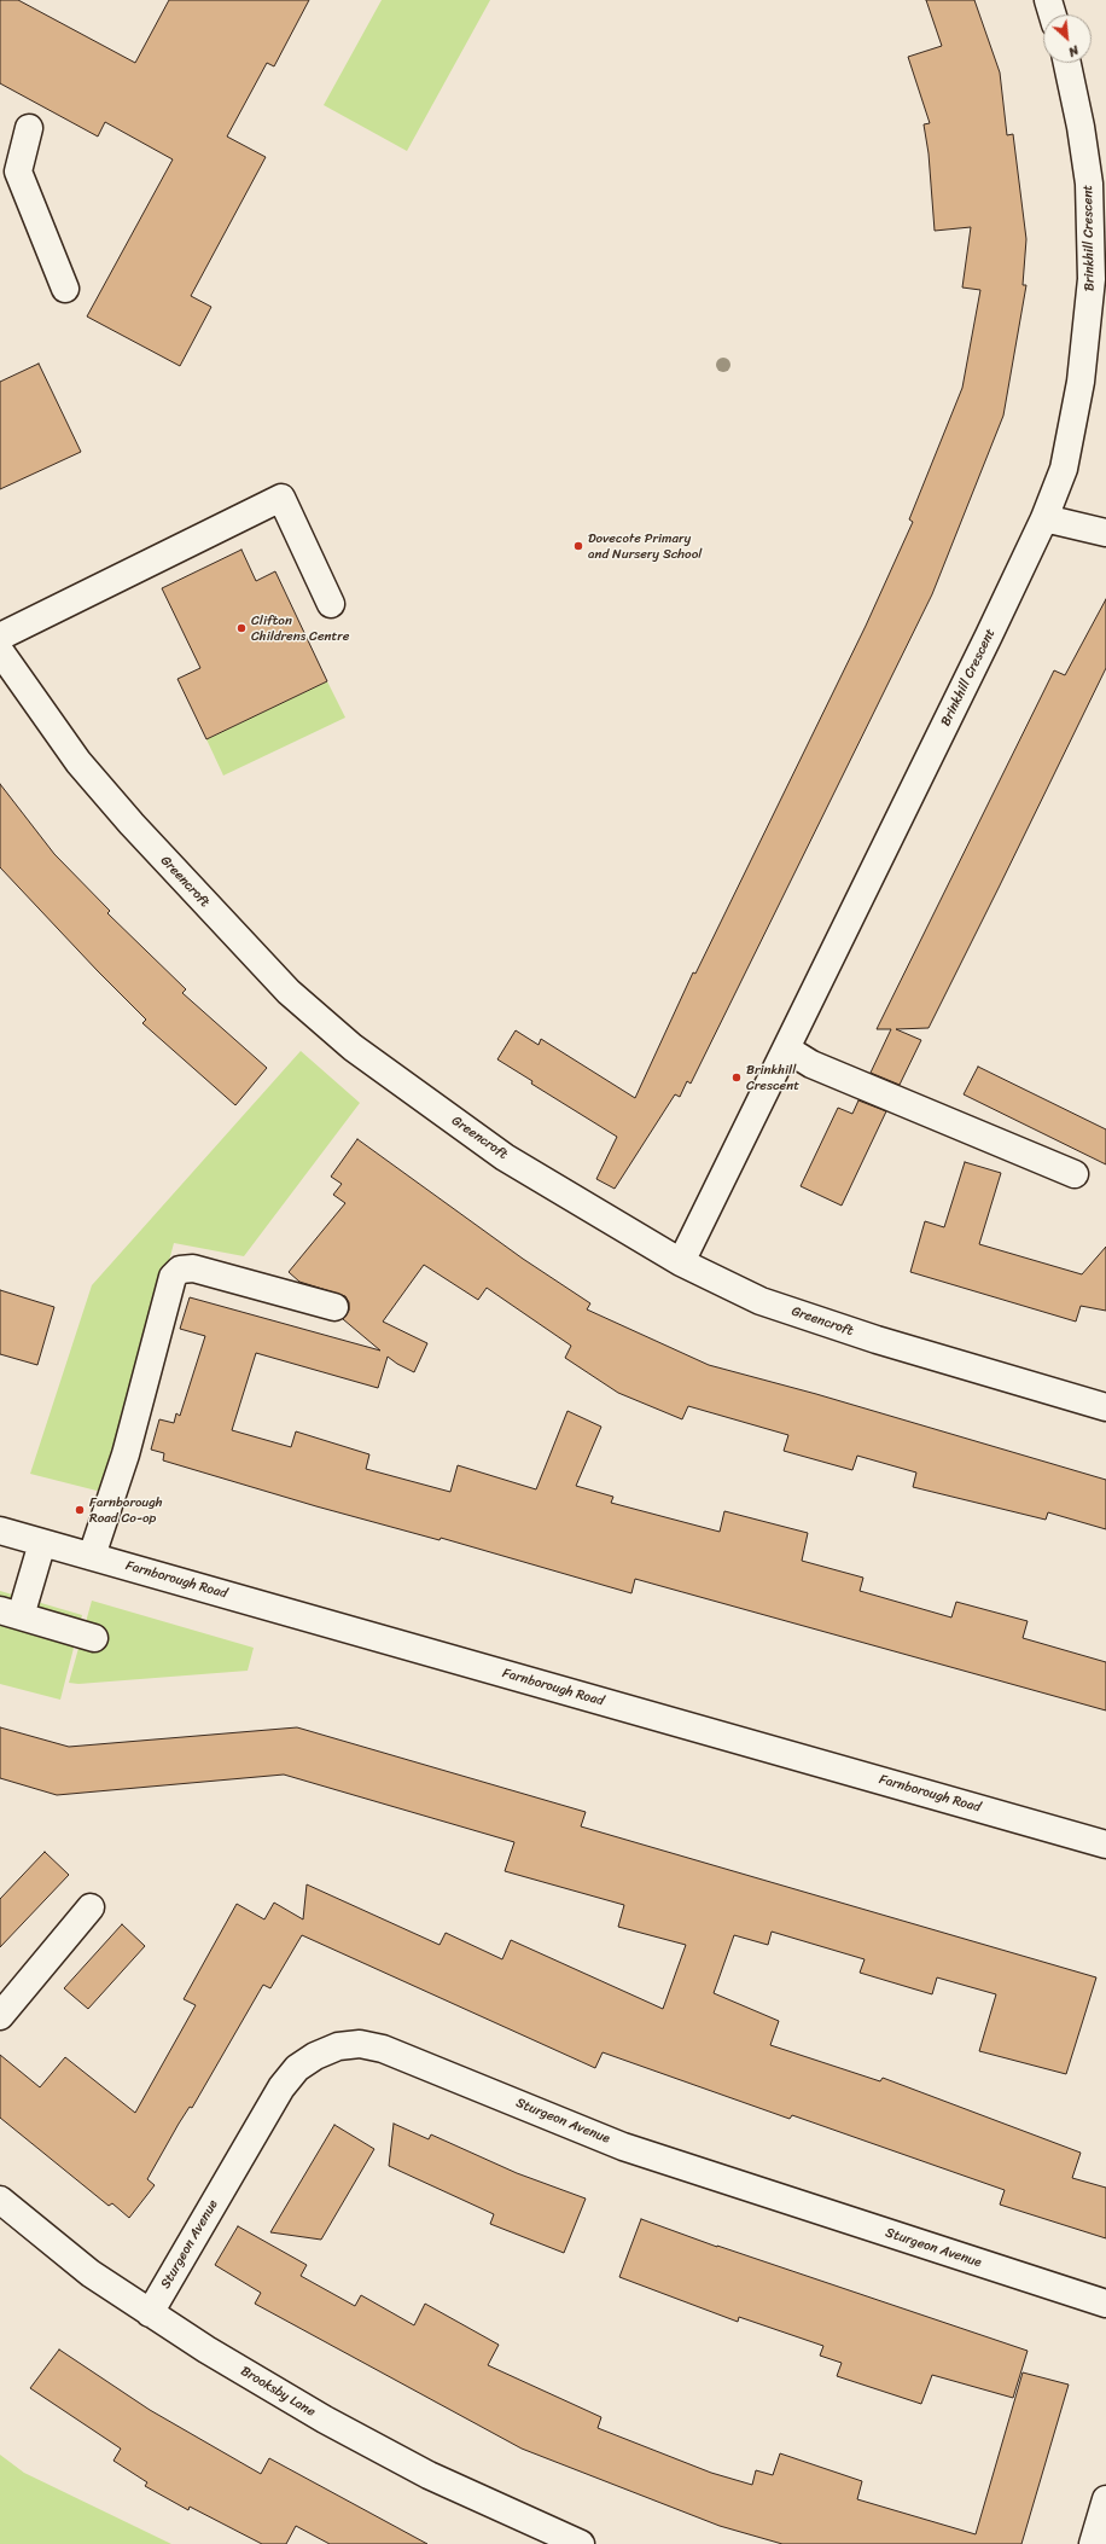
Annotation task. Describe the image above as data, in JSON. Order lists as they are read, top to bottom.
{
  "streets": {
    "street": [
      "Brinkhill Crescent",
      "Greencroft",
      "Farnborough Road",
      "Sturgeon Avenue",
      "Brooksby Lane"
    ]
  },
  "crossings": [
    ["Brinkhill Crescent", "Greencroft"],
    ["Sturgeon Avenue", "Brooksby Lane"]
  ],
  "places": [
    "Dovecote Primary and Nursery School",
    "Clifton Childrens Centre",
    "Brinkhill Crescent",
    "Farnborough Road Co-op"
  ],
  "north": "bottom right"
}
